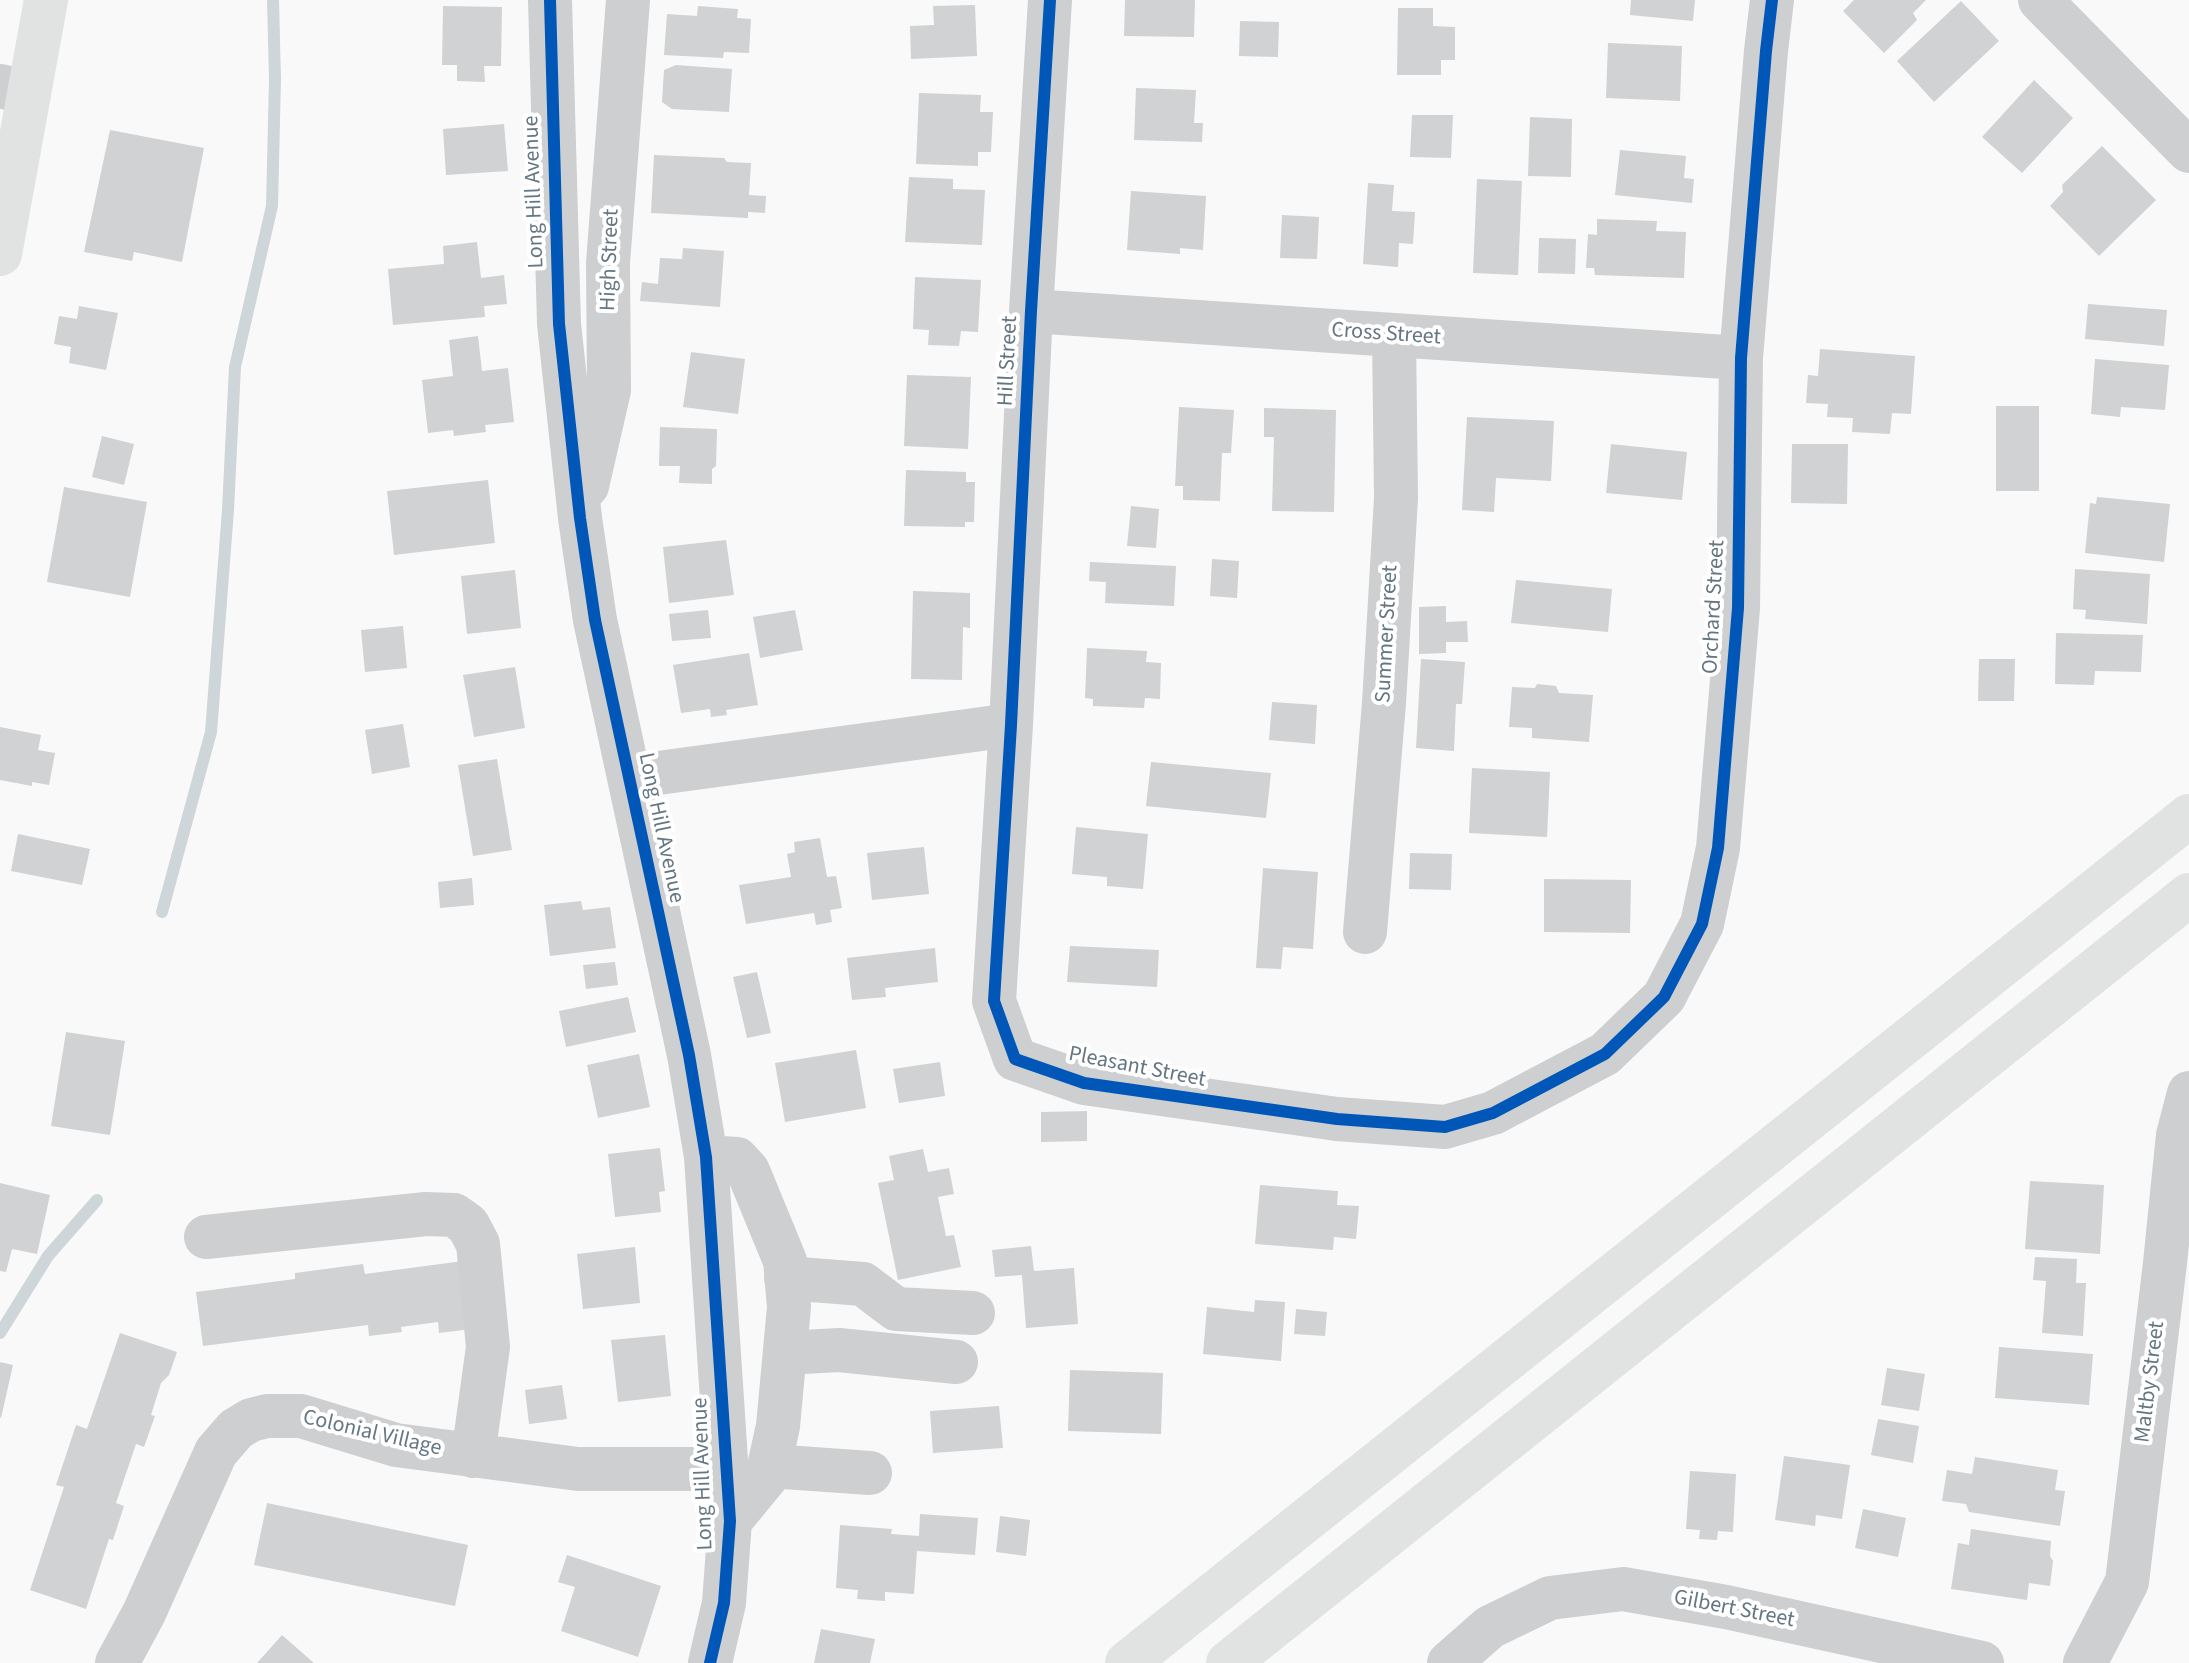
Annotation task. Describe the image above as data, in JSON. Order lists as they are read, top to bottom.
{
  "streets": {
    "street": [
      "Long Hill Avenue",
      "High Street",
      "Cross Street",
      "Hill Street",
      "Orchard Street",
      "Summer Street",
      "Pleasant Street",
      "Maltby Street",
      "Colonial Village",
      "Gilbert Street"
    ]
  },
  "crossings": [
    ["Long Hill Avenue", "High Street"],
    ["Long Hill Avenue", "Colonial Village"],
    ["Cross Street", "Hill Street"],
    ["Cross Street", "Orchard Street"],
    ["Cross Street", "Summer Street"],
    ["Hill Street", "Pleasant Street"],
    ["Orchard Street", "Pleasant Street"]
  ]
}
